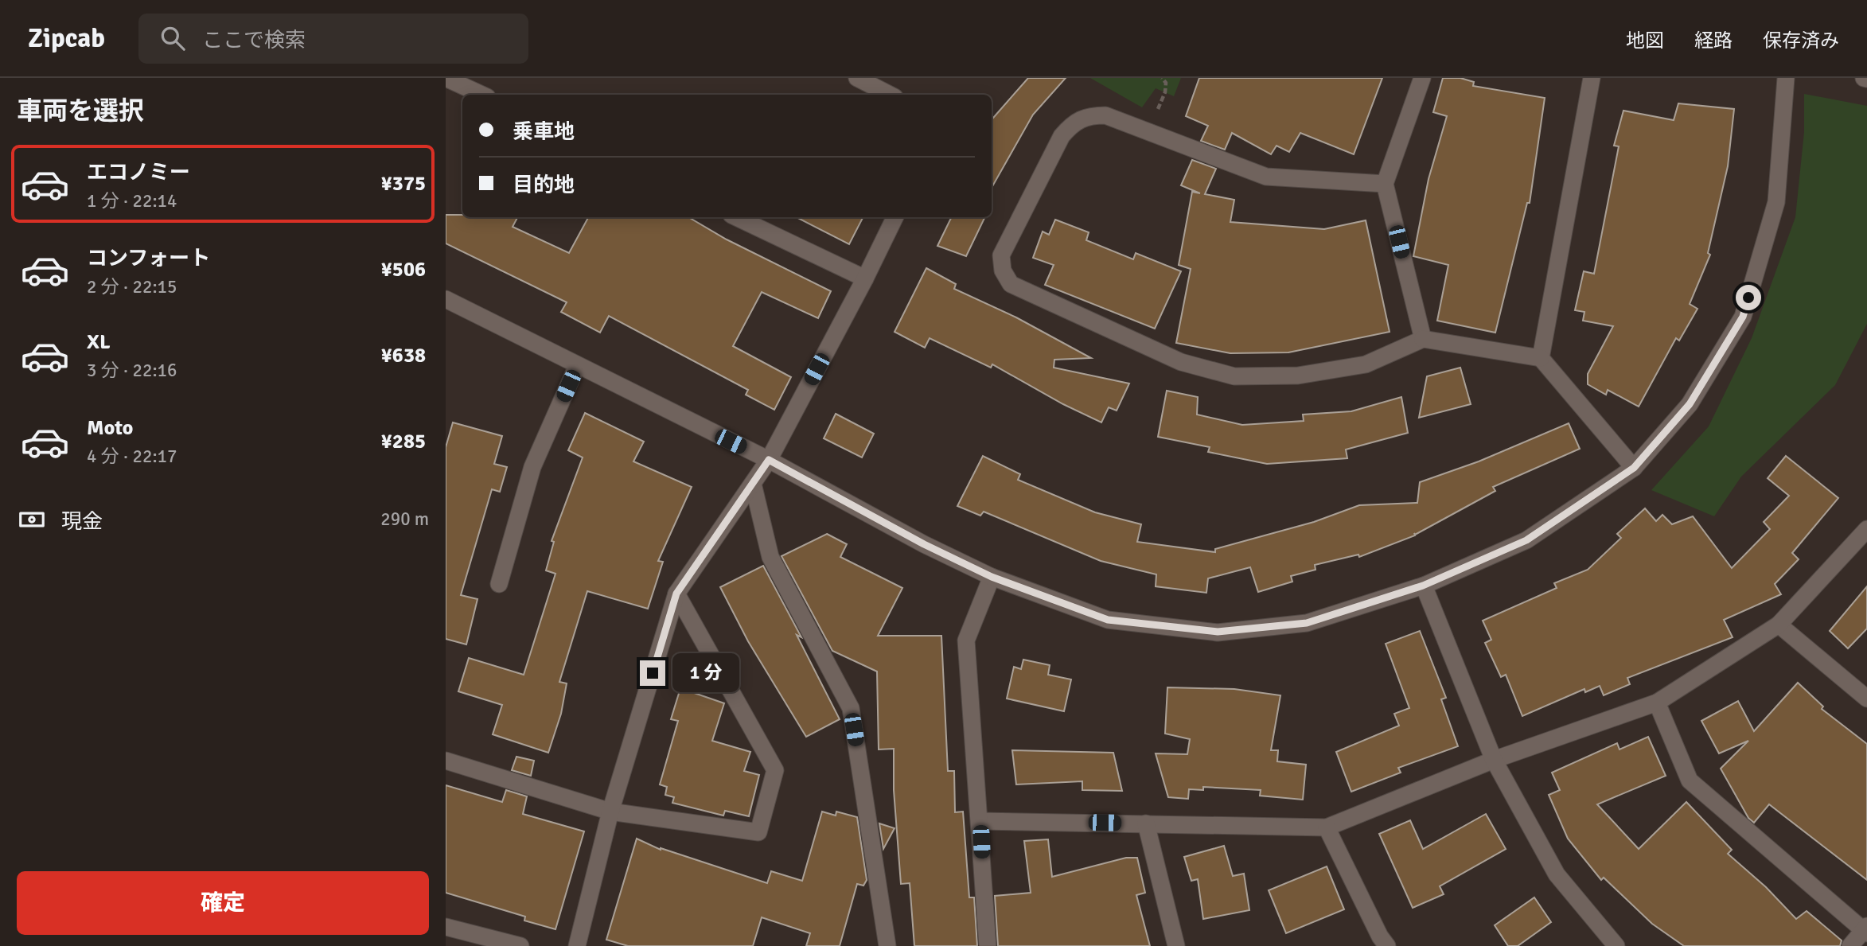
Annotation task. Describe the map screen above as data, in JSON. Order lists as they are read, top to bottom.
{
  "page": {
    "header": "Zipcab",
    "search": "ここで検索",
    "nav": ["地図", "経路", "保存済み"],
    "heading": "車両を選択",
    "banner": ["乗車地", "目的地"],
    "list": [
      {
        "name": "エコノミー",
        "note": "1 分 · 22:14",
        "value": "¥375"
      },
      {
        "name": "コンフォート",
        "note": "2 分 · 22:15",
        "value": "¥506"
      },
      {
        "name": "XL",
        "note": "3 分 · 22:16",
        "value": "¥638"
      },
      {
        "name": "Moto",
        "note": "4 分 · 22:17",
        "value": "¥285"
      }
    ],
    "pay": ["現金", "290 m"],
    "bubble": "1 分",
    "buttons": "確定"
  }
}
